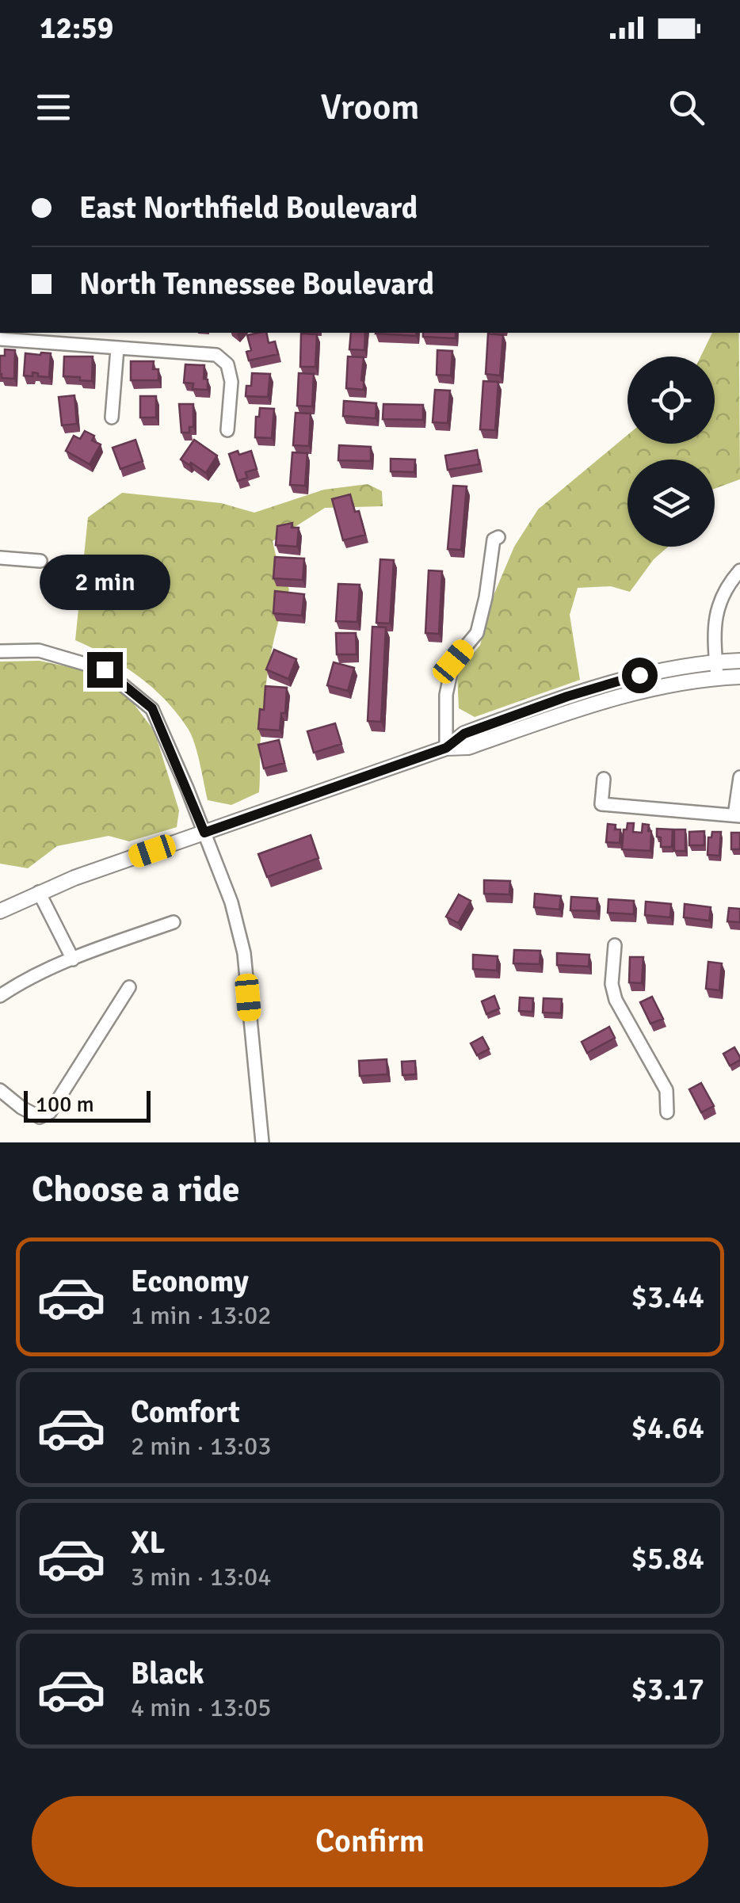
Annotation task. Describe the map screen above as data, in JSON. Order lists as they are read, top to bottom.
{
  "scale_bar": "100 m",
  "page": {
    "status": "12:59",
    "header": "Vroom",
    "banner": ["East Northfield Boulevard", "North Tennessee Boulevard"],
    "bubble": "2 min",
    "scale": "100 m",
    "heading": "Choose a ride",
    "list": [
      {
        "name": "Economy",
        "note": "1 min · 13:02",
        "value": "$3.44"
      },
      {
        "name": "Comfort",
        "note": "2 min · 13:03",
        "value": "$4.64"
      },
      {
        "name": "XL",
        "note": "3 min · 13:04",
        "value": "$5.84"
      },
      {
        "name": "Black",
        "note": "4 min · 13:05",
        "value": "$3.17"
      }
    ],
    "buttons": "Confirm"
  }
}
